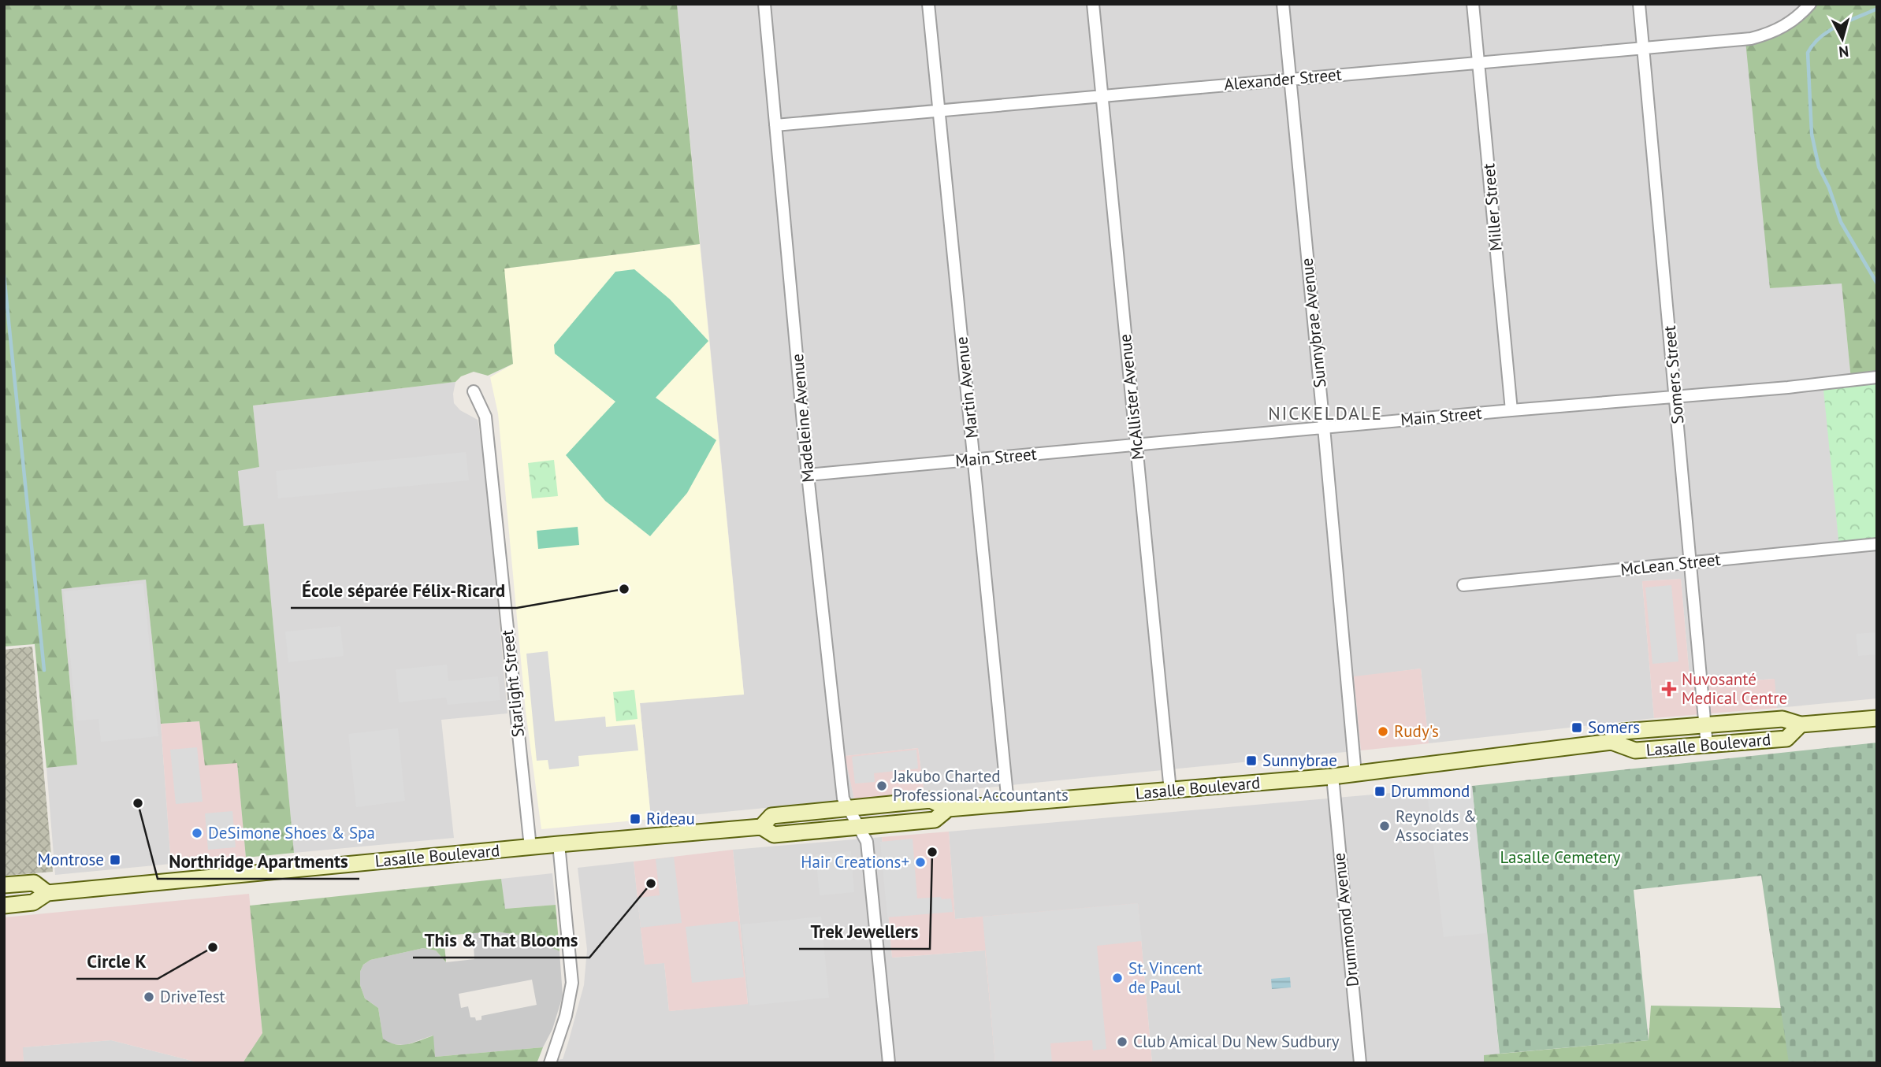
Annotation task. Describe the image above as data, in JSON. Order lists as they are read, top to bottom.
{
  "streets": {
    "main road": ["Lasalle Boulevard"],
    "street": [
      "Alexander Street",
      "Miller Street",
      "Sunnybrae Avenue",
      "Somers Street",
      "Martin Avenue",
      "McAllister Avenue",
      "Main Street",
      "Madeleine Avenue",
      "McLean Street",
      "Starlight Street",
      "Drummond Avenue"
    ]
  },
  "crossings": [
    ["Alexander Street", "Miller Street"],
    ["Alexander Street", "Sunnybrae Avenue"],
    ["Alexander Street", "Somers Street"],
    ["Alexander Street", "Martin Avenue"],
    ["Alexander Street", "McAllister Avenue"],
    ["Alexander Street", "Madeleine Avenue"],
    ["Miller Street", "Main Street"],
    ["Sunnybrae Avenue", "Main Street"],
    ["Sunnybrae Avenue", "Lasalle Boulevard"],
    ["Somers Street", "Main Street"],
    ["Somers Street", "McLean Street"],
    ["Somers Street", "Lasalle Boulevard"],
    ["Martin Avenue", "Main Street"],
    ["Martin Avenue", "Lasalle Boulevard"],
    ["McAllister Avenue", "Main Street"],
    ["McAllister Avenue", "Lasalle Boulevard"],
    ["Main Street", "Madeleine Avenue"],
    ["Madeleine Avenue", "Lasalle Boulevard"],
    ["Starlight Street", "Lasalle Boulevard"],
    ["Lasalle Boulevard", "Drummond Avenue"]
  ],
  "districts": ["NICKELDALE"],
  "parks": ["Lasalle Cemetery"],
  "places": {
    "other": [
      "École séparée Félix-Ricard",
      "Rudy's",
      "Jakubo Charted Professional Accountants",
      "Northridge Apartments",
      "Reynolds & Associates",
      "DeSimone Shoes & Spa",
      "Trek Jewellers",
      "Hair Creations+",
      "This & That Blooms",
      "Circle K",
      "St. Vincent de Paul",
      "DriveTest",
      "Club Amical Du New Sudbury"
    ],
    "health": ["Nuvosanté Medical Centre"],
    "transit": [
      "Somers",
      "Sunnybrae",
      "Drummond",
      "Rideau",
      "Montrose"
    ]
  },
  "north": "bottom"
}
